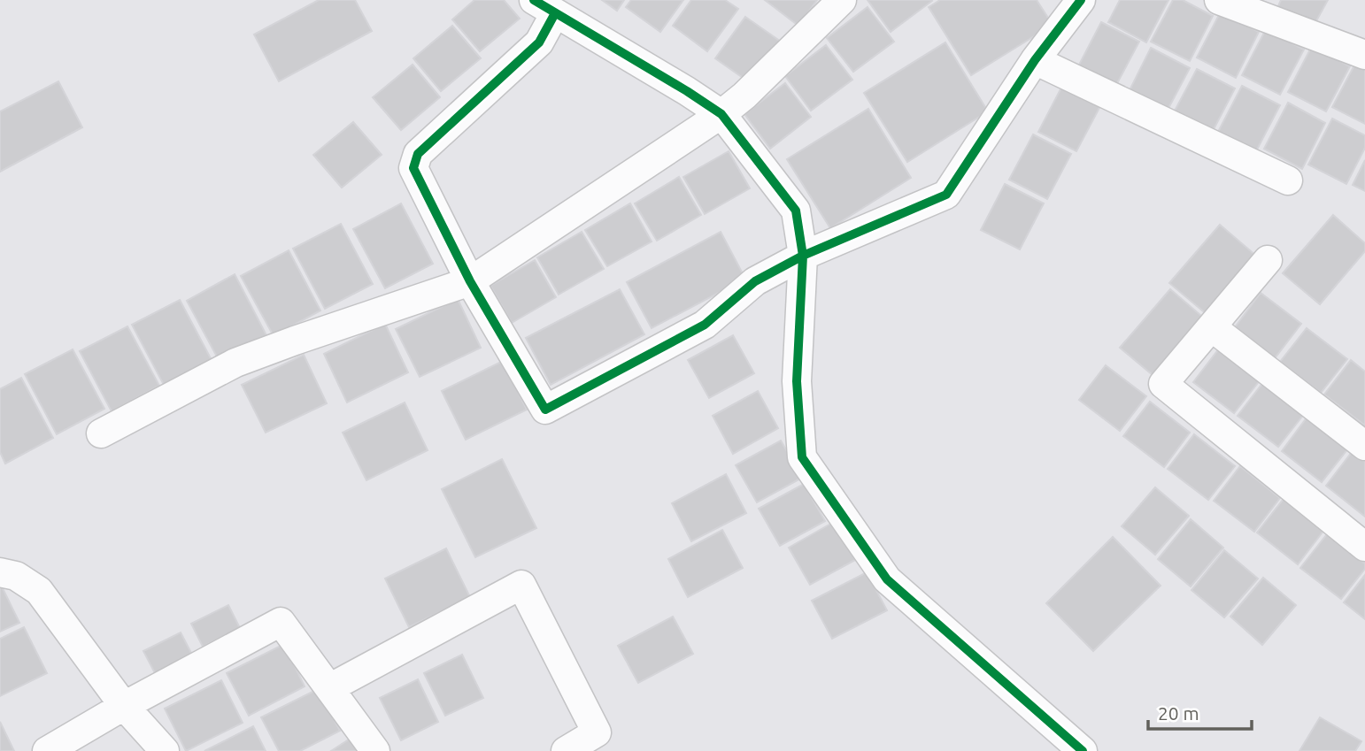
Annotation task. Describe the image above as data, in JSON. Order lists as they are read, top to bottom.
{
  "scale_bar": "20 m"
}
